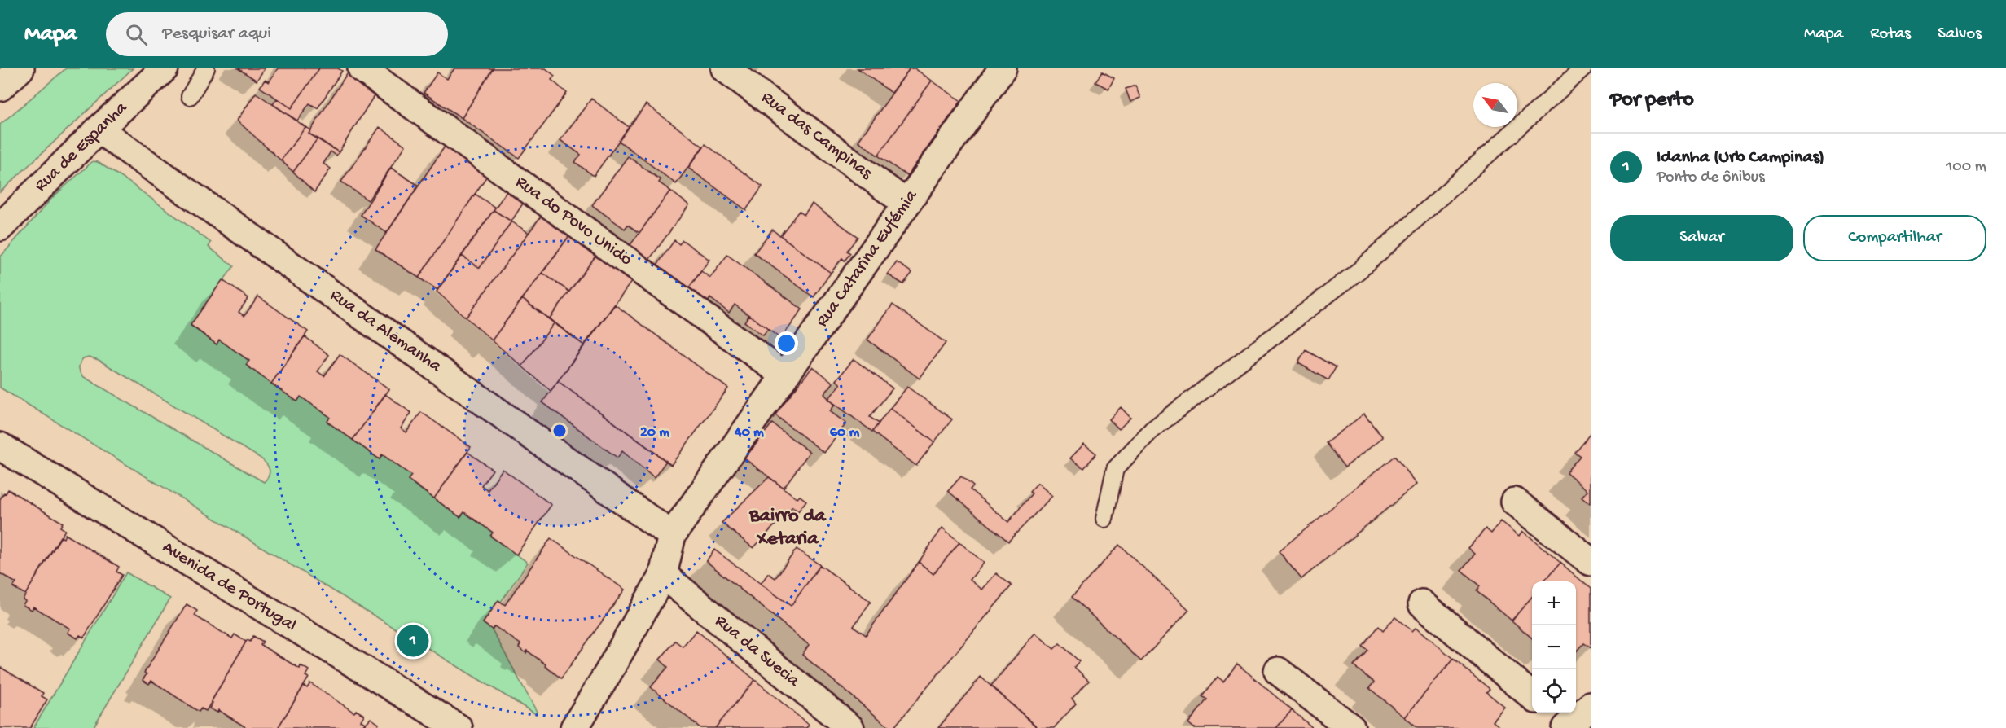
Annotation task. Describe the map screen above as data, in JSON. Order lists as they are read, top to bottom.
{
  "streets": {
    "main road": [
      "Rua das Campinas",
      "Rua de Espanha",
      "Rua do Povo Unido",
      "Rua Catarina Eufémia",
      "Rua da Alemanha",
      "Avenida de Portugal",
      "Rua da Suecia"
    ]
  },
  "crossings": [
    ["Rua das Campinas", "Rua Catarina Eufémia"],
    ["Rua de Espanha", "Rua da Alemanha"],
    ["Rua do Povo Unido", "Rua Catarina Eufémia"],
    ["Rua Catarina Eufémia", "Rua da Alemanha"],
    ["Rua Catarina Eufémia", "Rua da Suecia"]
  ],
  "districts": ["Bairro da Xetaria"],
  "north": "top left",
  "page": {
    "header": "Mapa",
    "search": "Pesquisar aqui",
    "nav": ["Mapa", "Rotas", "Salvos"],
    "heading": "Por perto",
    "list": [
      {
        "mark": "1",
        "name": "Idanha (Urb Campinas)",
        "note": "Ponto de ônibus",
        "value": "100 m"
      }
    ],
    "buttons": ["Salvar", "Compartilhar"],
    "map_buttons": ["+", "−"],
    "pins": "1"
  },
  "rings": ["20 m", "40 m", "60 m"]
}
